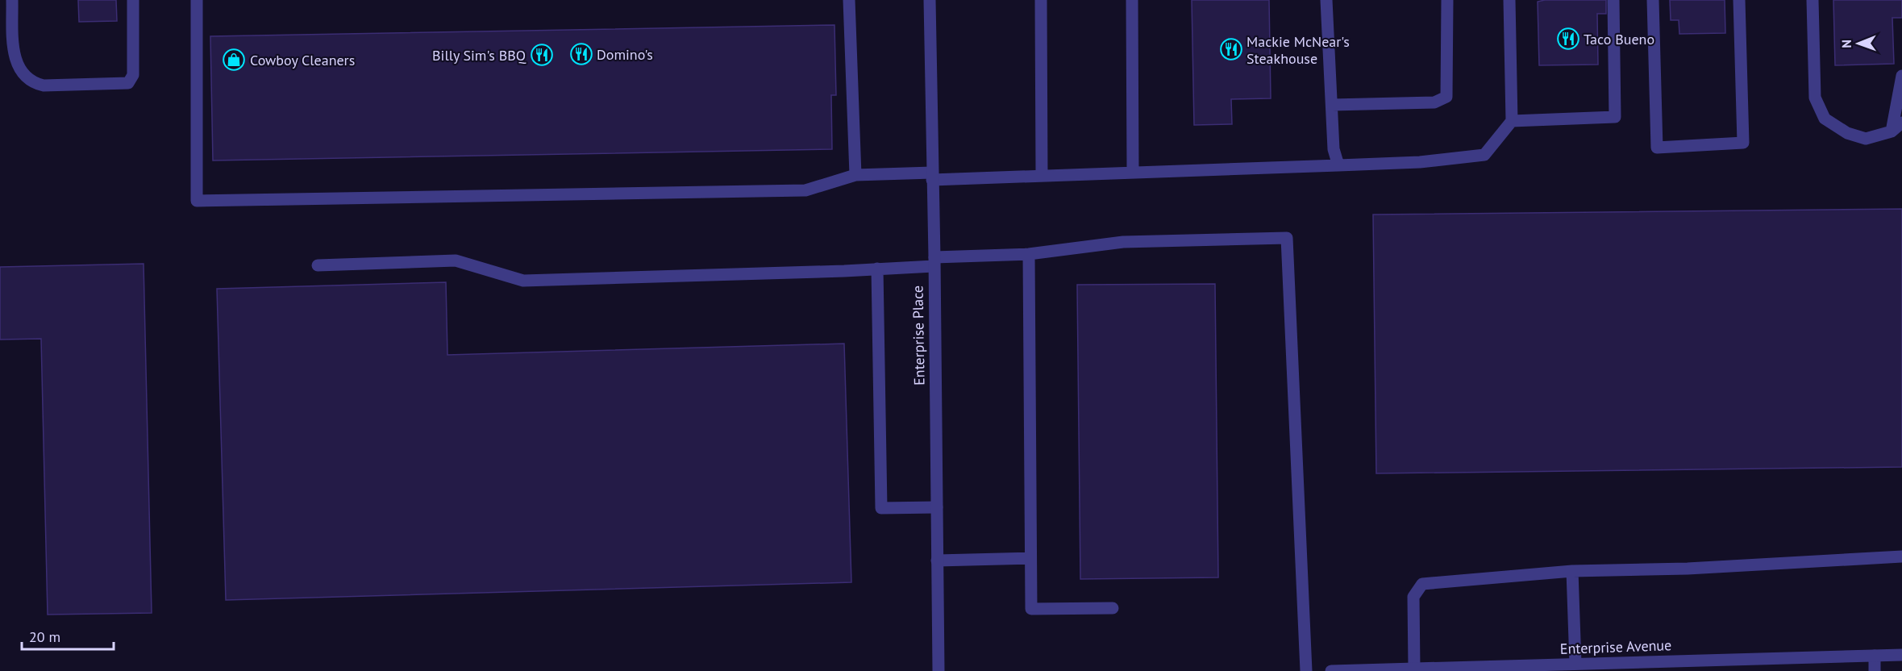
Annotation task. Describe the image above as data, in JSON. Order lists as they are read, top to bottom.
{
  "streets": {
    "street": ["Enterprise Place", "Enterprise Avenue"]
  },
  "places": {
    "restaurant": [
      "Taco Bueno",
      "Mackie McNear's Steakhouse",
      "Domino's",
      "Billy Sim's BBQ"
    ],
    "shop": ["Cowboy Cleaners"]
  },
  "scale_bar": "20 m",
  "north": "left"
}
